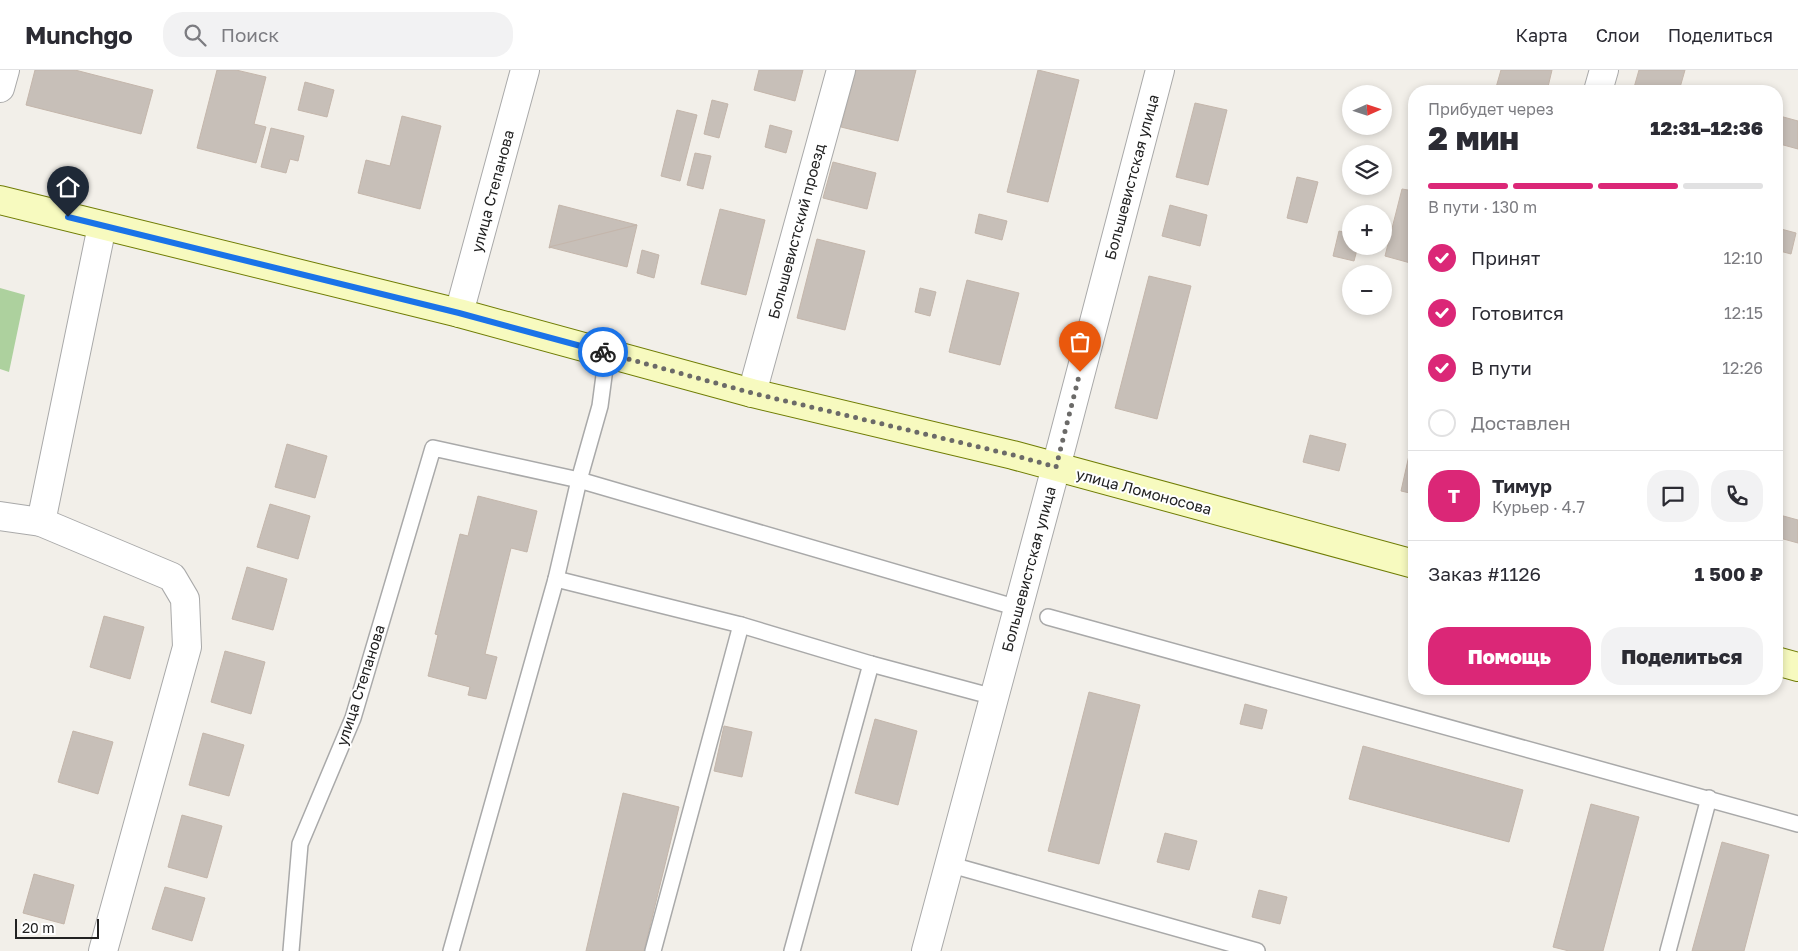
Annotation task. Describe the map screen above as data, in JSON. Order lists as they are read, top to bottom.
{
  "streets": {
    "main road": ["улица Ломоносова"],
    "street": ["Большевистская улица", "улица Степанова", "Большевистский проезд"]
  },
  "crossings": [
    ["Большевистская улица", "улица Ломоносова"],
    ["улица Степанова", "улица Ломоносова"],
    ["Большевистский проезд", "улица Ломоносова"]
  ],
  "scale_bar": "20 m",
  "north": "right",
  "page": {
    "header": "Munchgo",
    "search": "Поиск",
    "nav": ["Карта", "Слои", "Поделиться"],
    "map_buttons": ["+", "−"],
    "heading": ["2 мин", "Прибудет через", "12:31–12:36"],
    "panel": [
      "Тимур",
      "Курьер · 4.7",
      "Заказ #1126",
      "1 500 ₽"
    ],
    "bar": "В пути · 130 m",
    "list": [
      ["Принят", "12:10"],
      ["Готовится", "12:15"],
      ["В пути", "12:26"],
      "Доставлен"
    ],
    "round": "Т",
    "buttons": ["Помощь", "Поделиться"],
    "scale": "20 m"
  }
}
